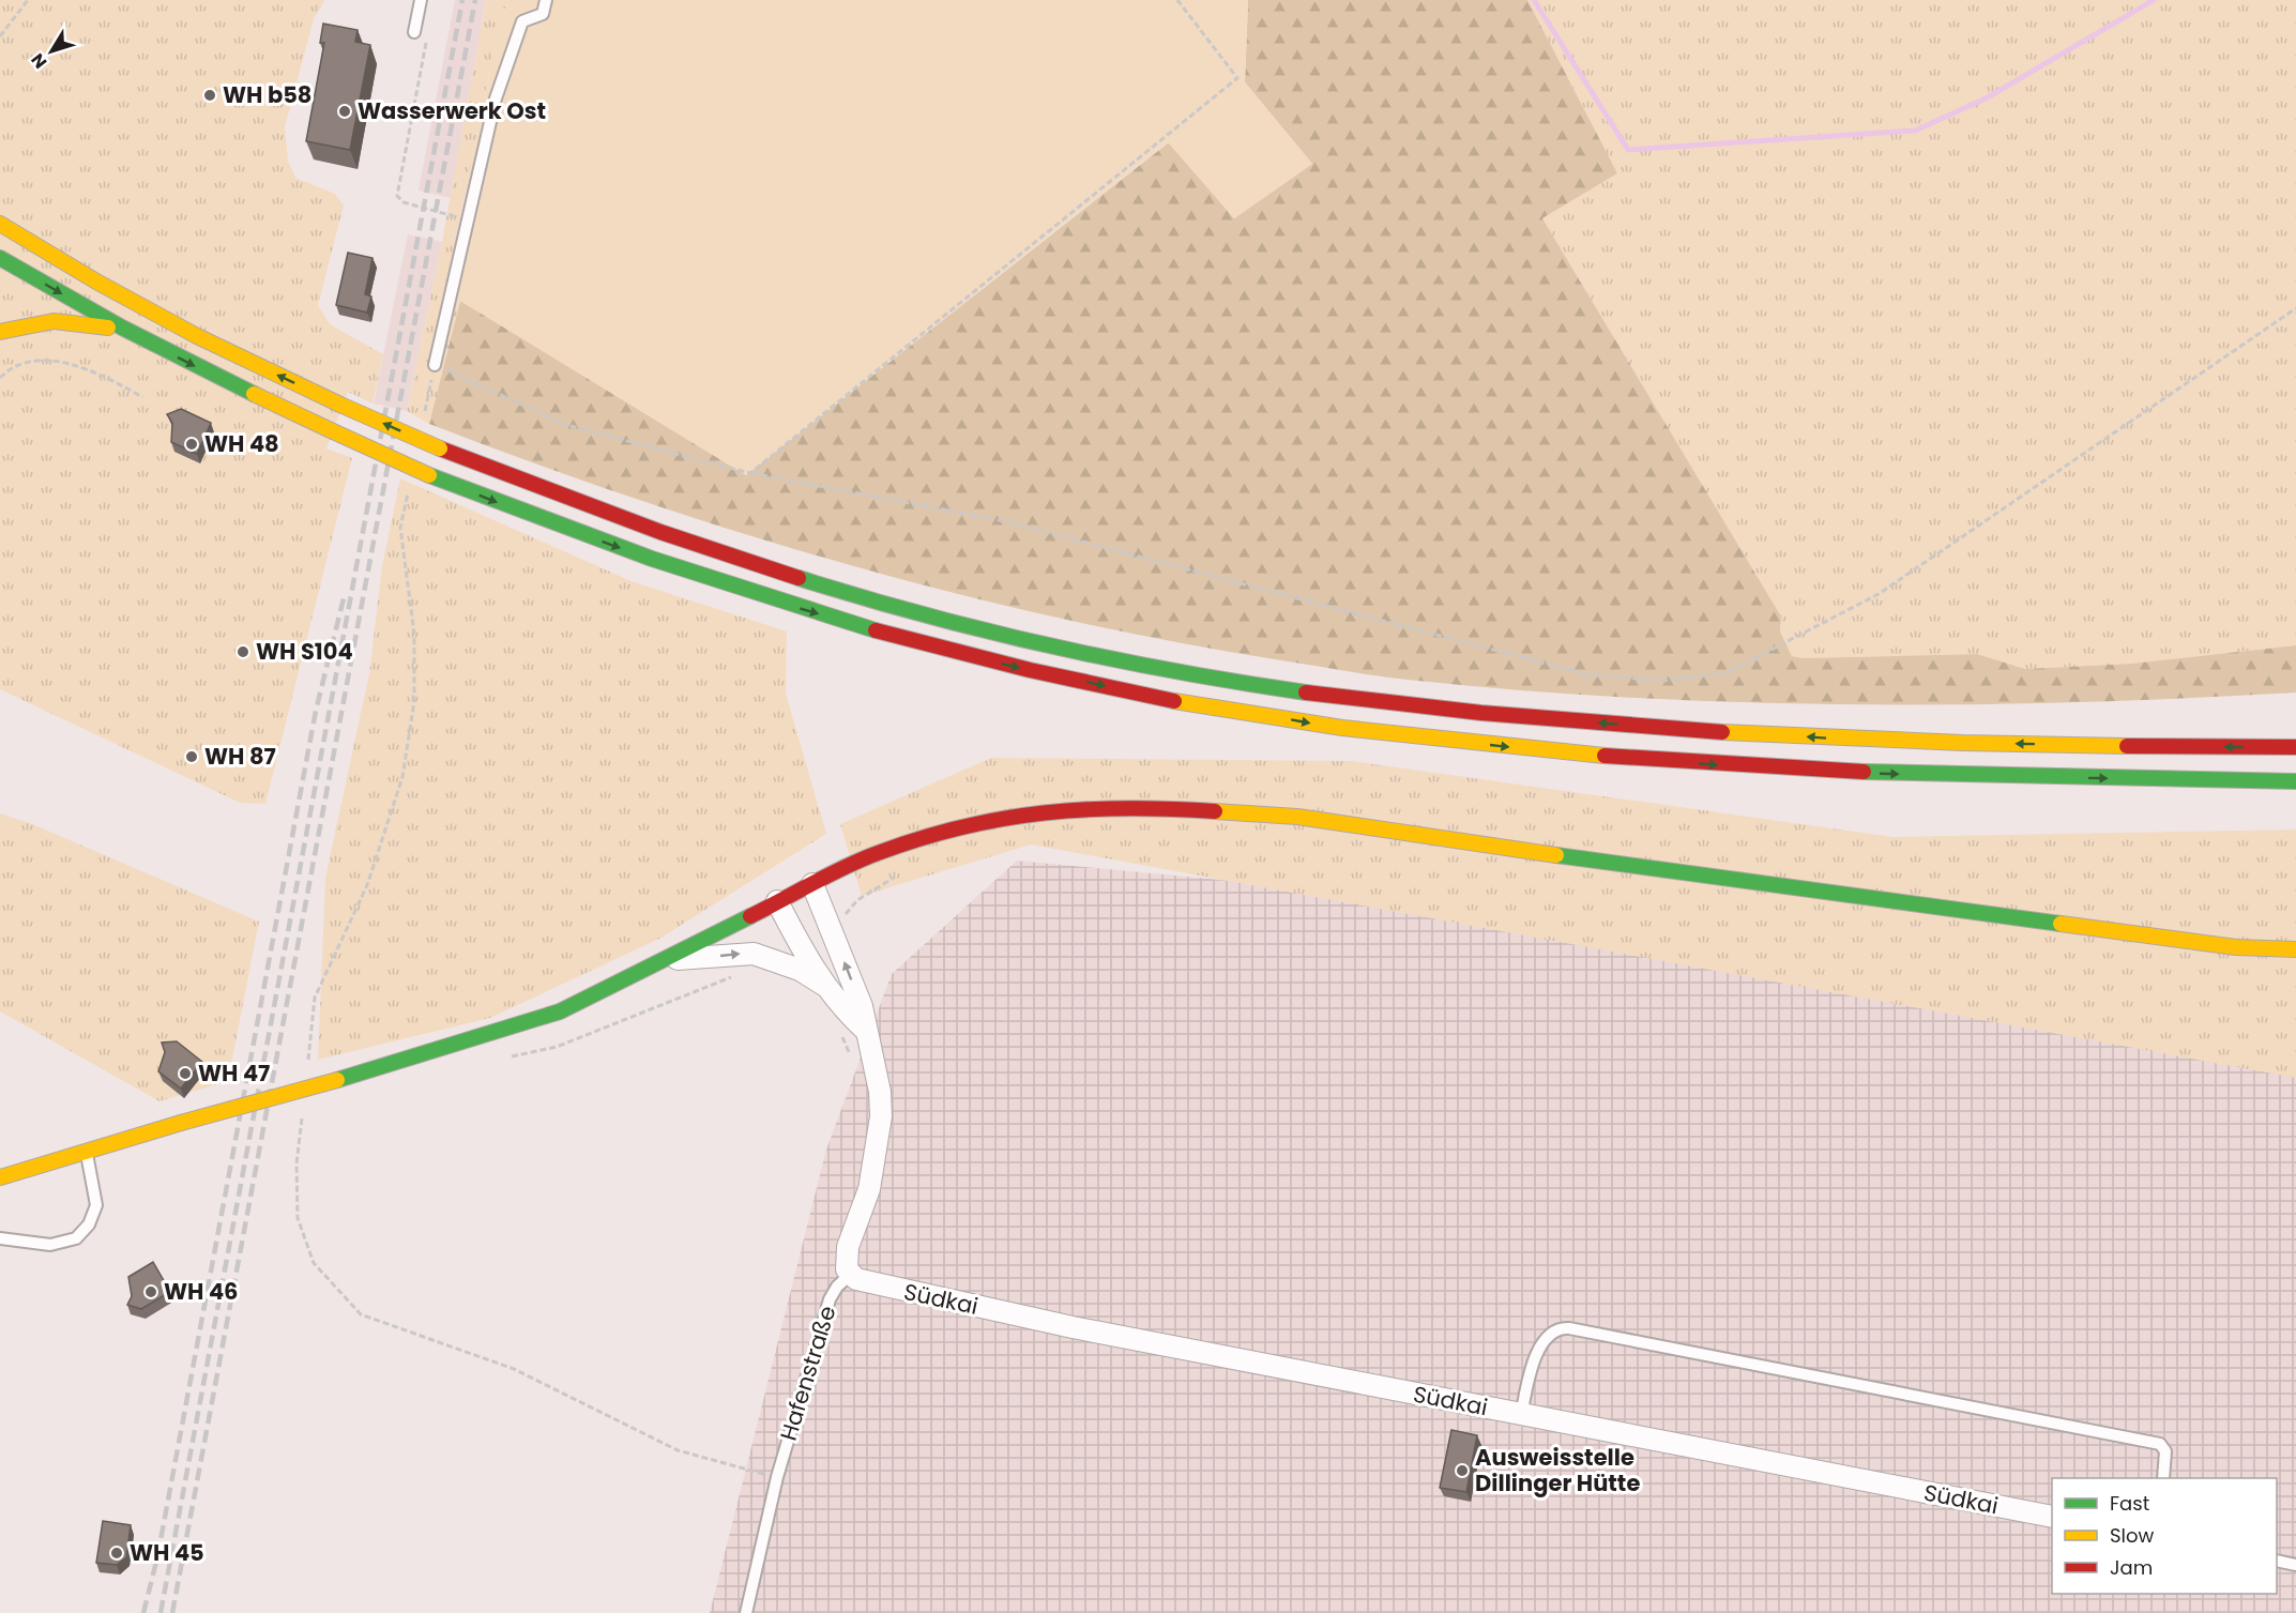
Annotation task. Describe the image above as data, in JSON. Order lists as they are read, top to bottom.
{
  "streets": {
    "street": ["Südkai"],
    "lane": ["Hafenstraße"]
  },
  "crossings": [
    ["Südkai", "Hafenstraße"]
  ],
  "places": [
    "WH b58",
    "Wasserwerk Ost",
    "WH 48",
    "WH S104",
    "WH 87",
    "WH 47",
    "WH 46",
    "Ausweisstelle Dillinger Hütte",
    "WH 45"
  ],
  "legend": ["Fast", "Slow", "Jam"],
  "north": "bottom left"
}
